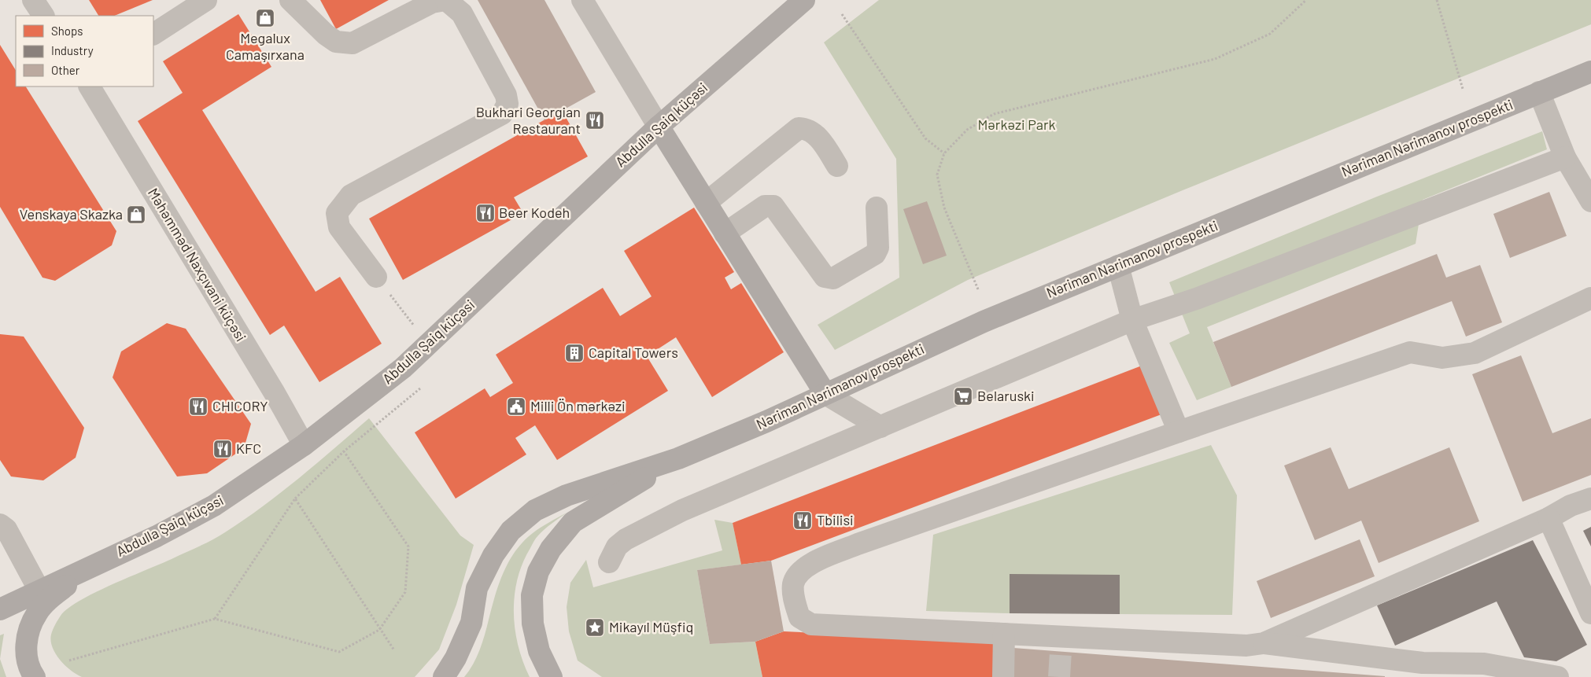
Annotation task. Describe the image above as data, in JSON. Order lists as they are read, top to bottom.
{
  "streets": {
    "main road": ["Abdulla Şaiq küçəsi", "Nəriman Nərimanov prospekti"],
    "street": ["Məhəmməd Naxçıvani küçəsi"]
  },
  "crossings": [
    ["Abdulla Şaiq küçəsi", "Məhəmməd Naxçıvani küçəsi"]
  ],
  "parks": ["Mərkəzi Park"],
  "places": {
    "shop": ["Megalux Camaşırxana", "Venskaya Skazka"],
    "restaurant": [
      "Bukhari Georgian Restaurant",
      "Beer Kodeh",
      "CHICORY",
      "KFC",
      "Tbilisi"
    ],
    "building": ["Capital Towers"],
    "supermarket": ["Belaruski"],
    "public building": ["Milli Ön mərkəzi"],
    "place": ["Mikayıl Müşfiq"]
  },
  "legend": ["Shops", "Industry", "Other"]
}
